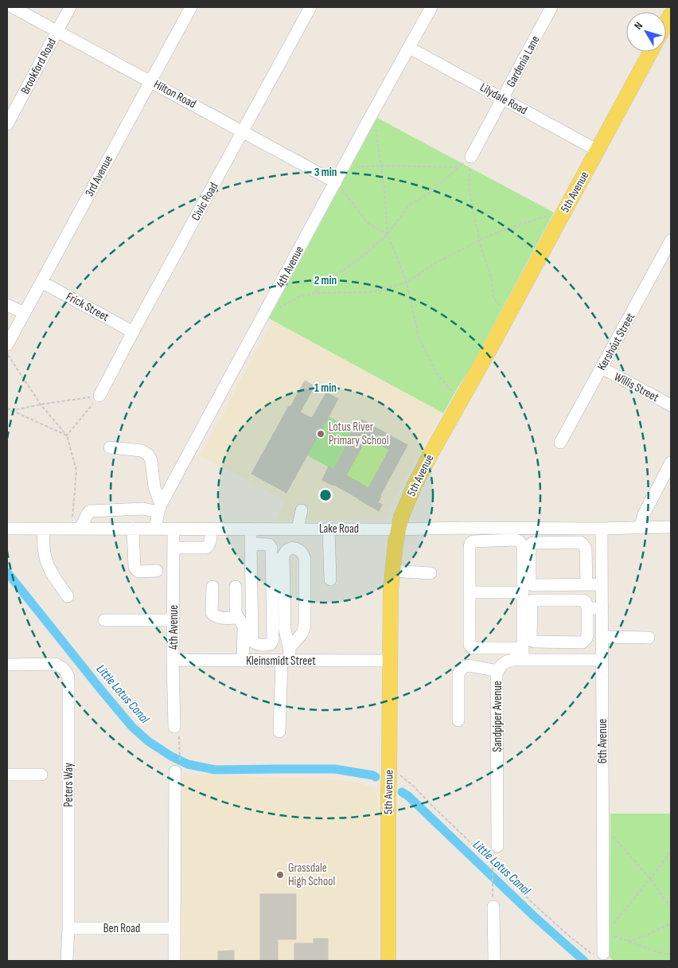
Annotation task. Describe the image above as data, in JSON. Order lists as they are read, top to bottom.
{
  "streets": {
    "main road": ["5th Avenue"],
    "street": [
      "Gardenia Lane",
      "Brookford Road",
      "Hilton Road",
      "Lilydale Road",
      "3rd Avenue",
      "Civic Road",
      "4th Avenue",
      "Frick Street",
      "Kershout Street",
      "Willis Street",
      "Lake Road",
      "Kleinsmidt Street",
      "Sandpiper Avenue",
      "6th Avenue",
      "Peters Way",
      "Ben Road"
    ]
  },
  "crossings": [
    ["Gardenia Lane", "Lilydale Road"],
    ["Brookford Road", "Hilton Road"],
    ["Hilton Road", "3rd Avenue"],
    ["Hilton Road", "Civic Road"],
    ["Hilton Road", "4th Avenue"],
    ["Lilydale Road", "5th Avenue"],
    ["Lilydale Road", "4th Avenue"],
    ["3rd Avenue", "Frick Street"],
    ["5th Avenue", "Lake Road"],
    ["5th Avenue", "Kleinsmidt Street"],
    ["Civic Road", "Frick Street"],
    ["4th Avenue", "Lake Road"],
    ["4th Avenue", "Kleinsmidt Street"],
    ["Kershout Street", "Willis Street"],
    ["Lake Road", "6th Avenue"],
    ["Sandpiper Avenue", "6th Avenue"],
    ["Peters Way", "Ben Road"]
  ],
  "water": ["Little Lotus Canal"],
  "places": ["Lotus River Primary School", "Grassdale High School"],
  "north": "top left",
  "rings": ["3 min", "2 min", "1 min"]
}
